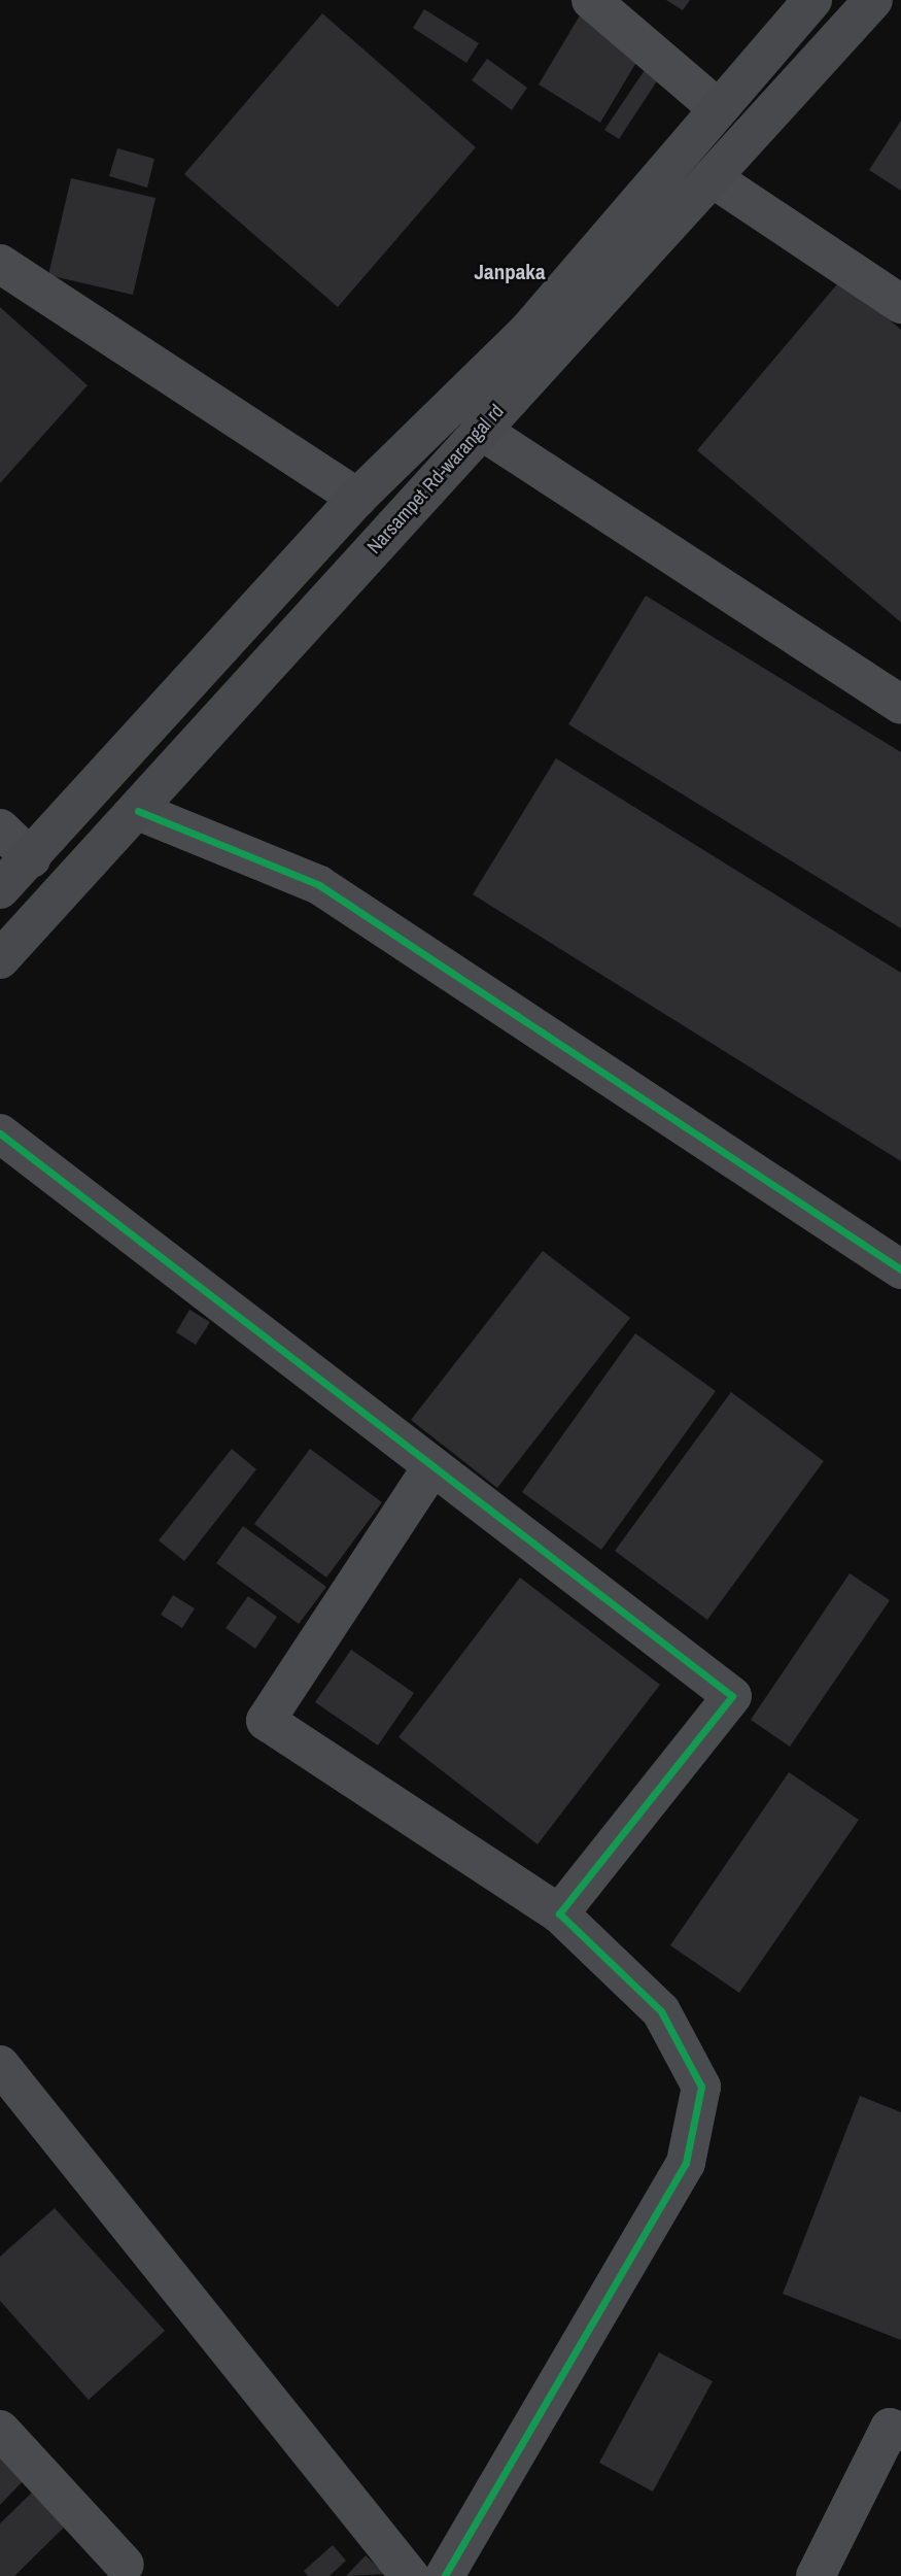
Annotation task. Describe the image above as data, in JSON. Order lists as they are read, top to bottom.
{
  "streets": {
    "main road": ["Narsampet Rd-warangal rd"]
  },
  "districts": ["Janpaka"]
}
